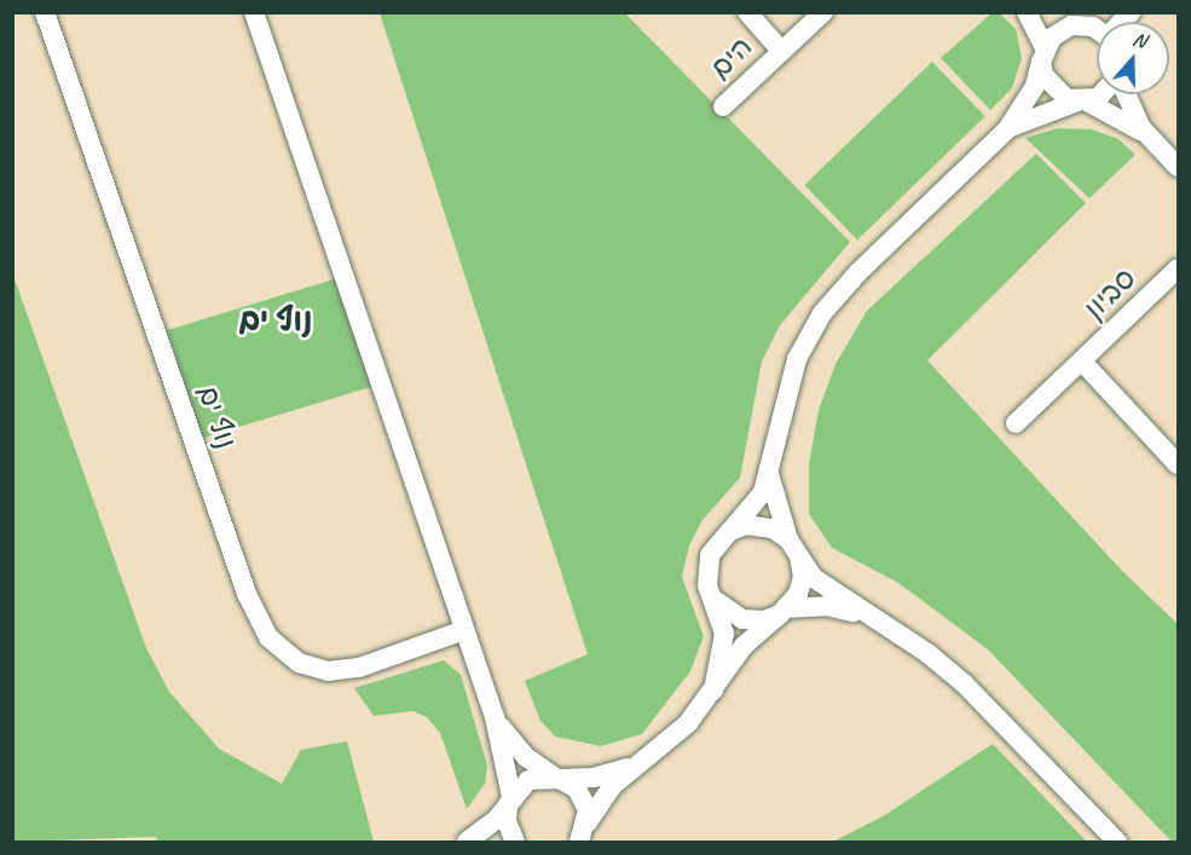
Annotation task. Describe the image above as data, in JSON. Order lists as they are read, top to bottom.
{
  "streets": {
    "street": ["הים", "סביון", "נוף ים"]
  },
  "districts": ["נוף ים"],
  "north": "top"
}
